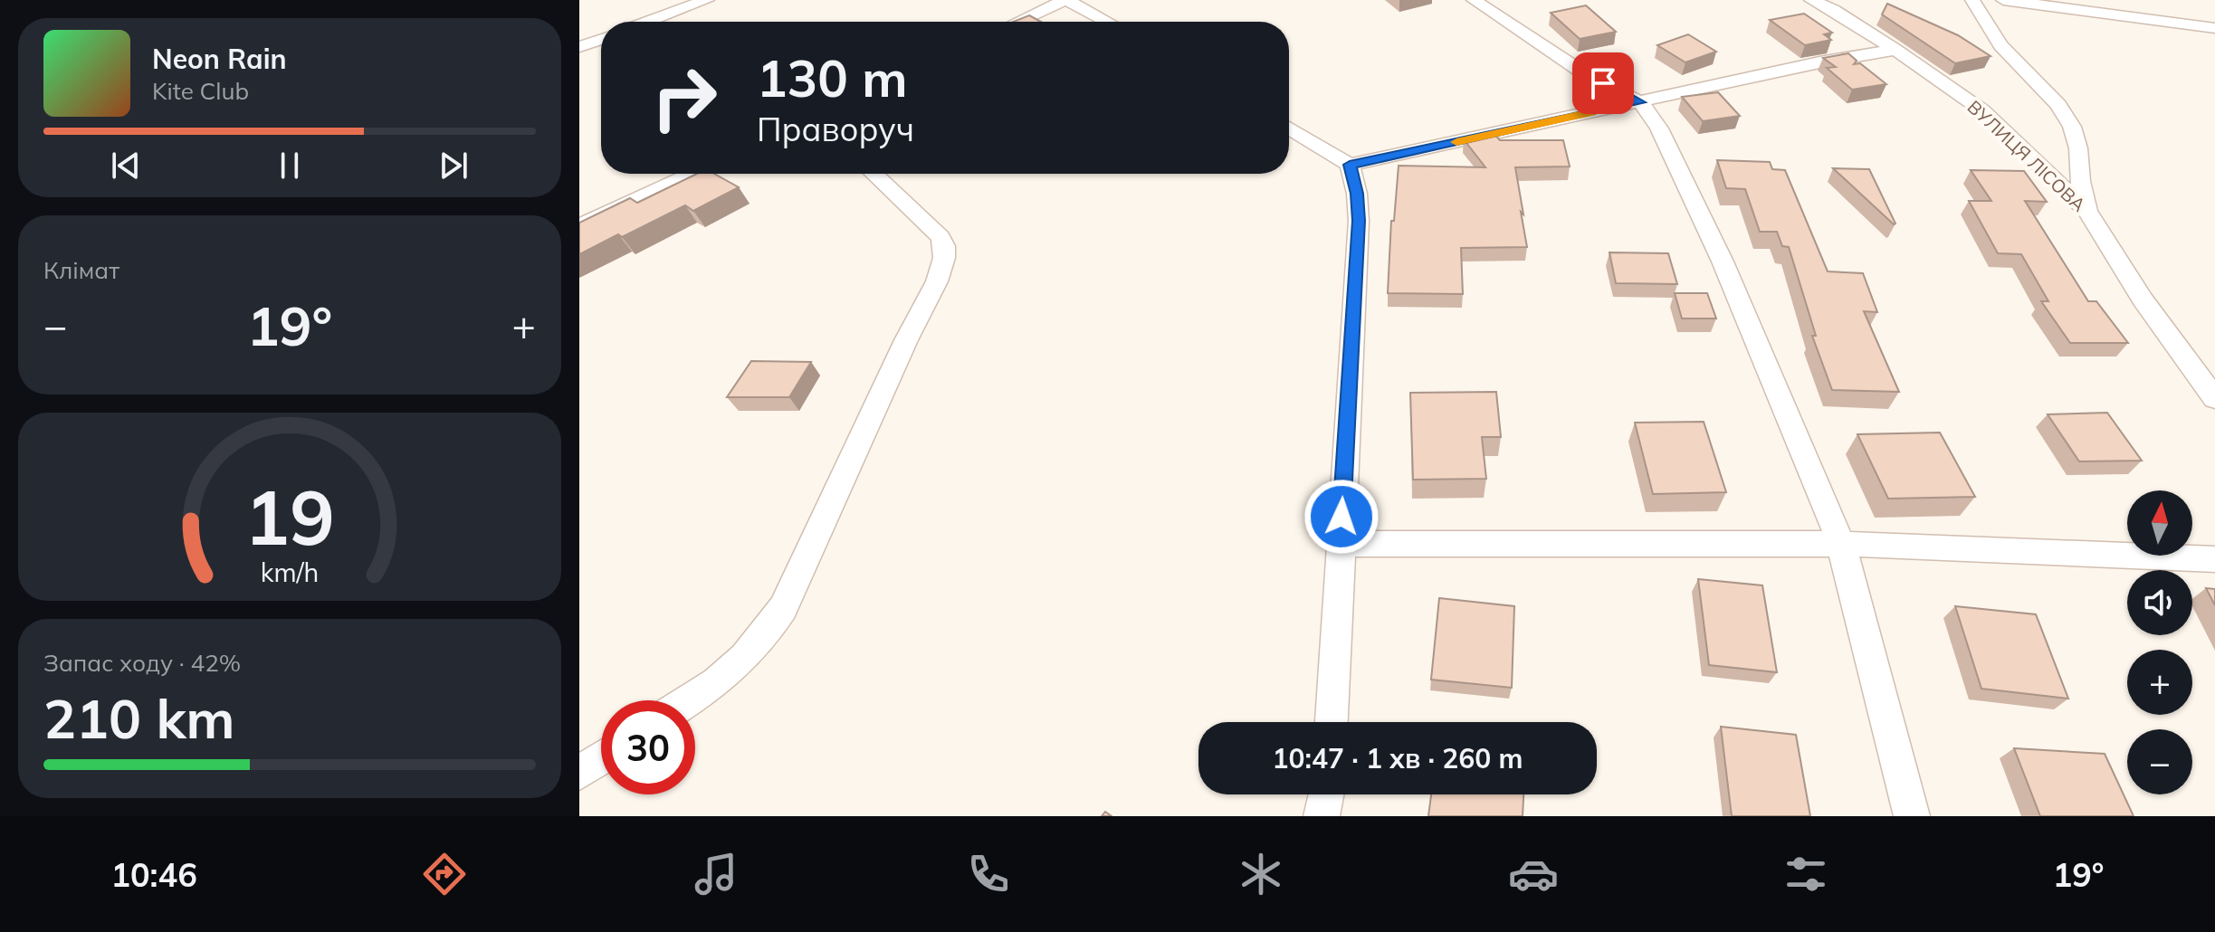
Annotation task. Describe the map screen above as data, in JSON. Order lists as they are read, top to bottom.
{
  "streets": {
    "street": ["ВУЛИЦЯ ЛІСОВА"]
  },
  "north": "top",
  "page": {
    "turn": ["130 m", "Праворуч"],
    "song": ["Neon Rain", "Kite Club"],
    "tile": [
      "Клімат",
      ["Запас ходу · 42%", "210 km"]
    ],
    "heat": ["−", "19°", "+"],
    "map_buttons": ["+", "−"],
    "limit": "30",
    "trip": "10:47 · 1 хв · 260 m",
    "tabs": ["10:46", "19°"],
    "gauge": ["19", "km/h"]
  }
}
